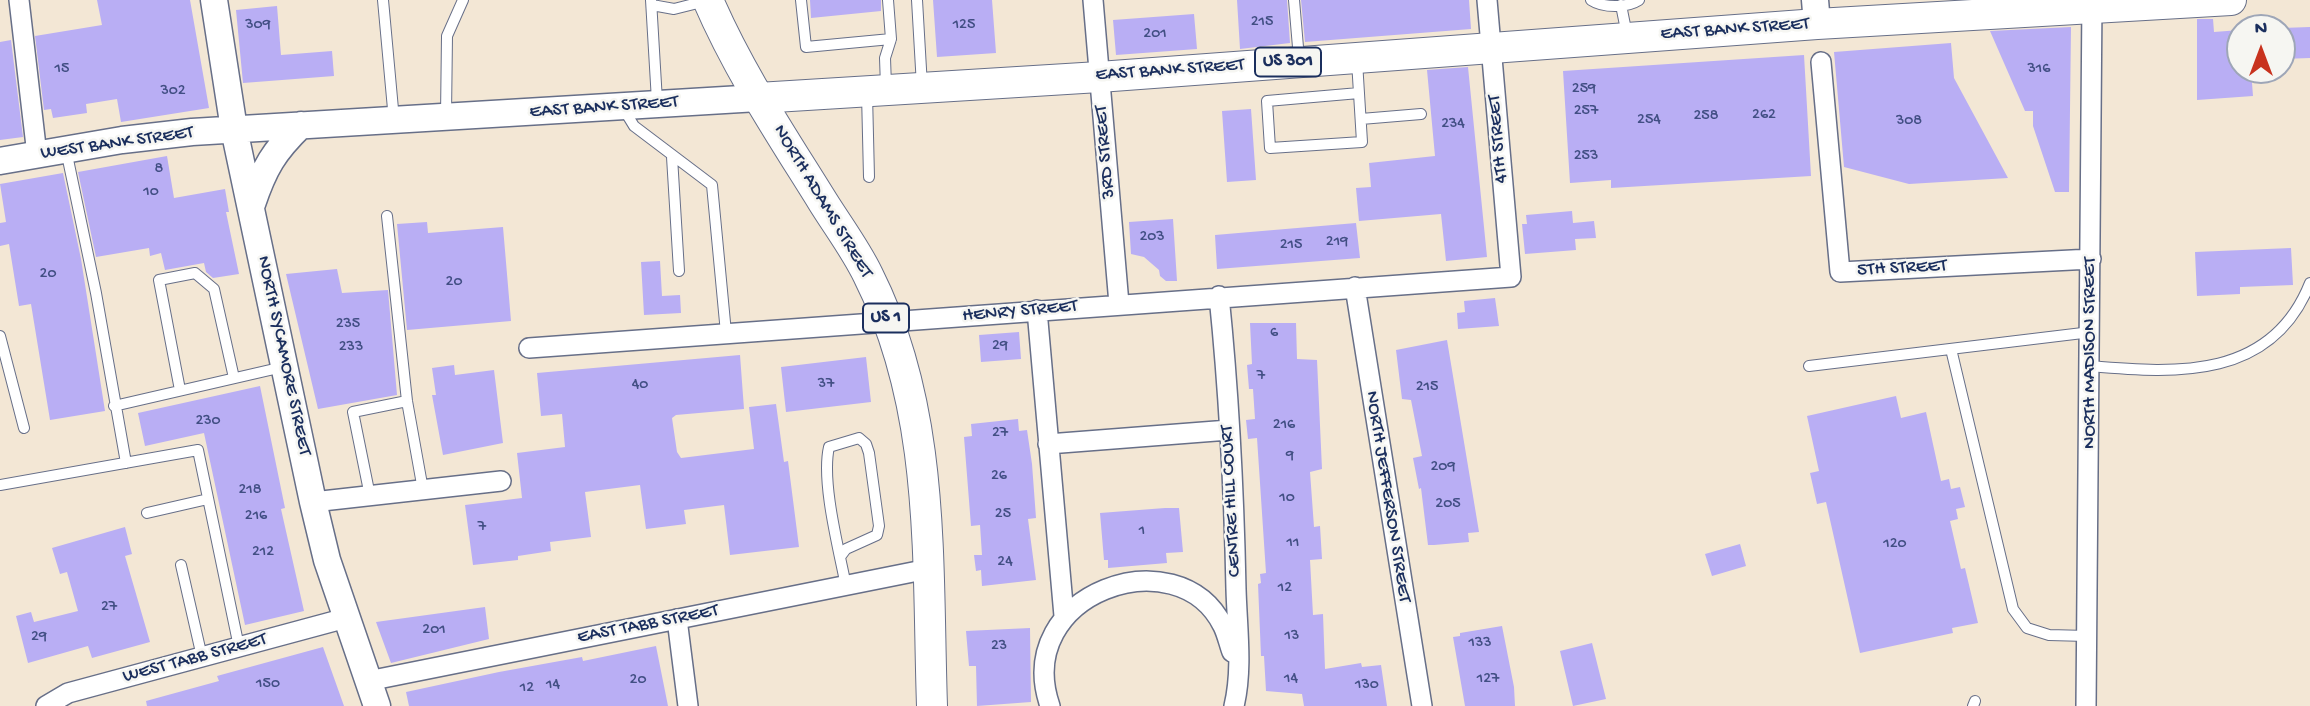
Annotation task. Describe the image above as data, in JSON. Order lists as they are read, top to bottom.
{
  "streets": {
    "main road": [
      "EAST BANK STREET",
      "US 301",
      "NORTH ADAMS STREET",
      "US 1"
    ],
    "street": [
      "4TH STREET",
      "WEST BANK STREET",
      "3RD STREET",
      "5TH STREET",
      "HENRY STREET",
      "NORTH MADISON STREET",
      "NORTH SYCAMORE STREET",
      "NORTH JEFFERSON STREET",
      "CENTRE HILL COURT",
      "EAST TABB STREET",
      "WEST TABB STREET"
    ]
  },
  "crossings": [
    ["EAST BANK STREET", "4TH STREET"],
    ["EAST BANK STREET", "WEST BANK STREET"],
    ["EAST BANK STREET", "3RD STREET"],
    ["EAST BANK STREET", "NORTH ADAMS STREET"],
    ["EAST BANK STREET", "NORTH MADISON STREET"],
    ["EAST BANK STREET", "NORTH SYCAMORE STREET"],
    ["4TH STREET", "HENRY STREET"],
    ["WEST BANK STREET", "NORTH SYCAMORE STREET"],
    ["3RD STREET", "HENRY STREET"],
    ["NORTH ADAMS STREET", "HENRY STREET"],
    ["NORTH ADAMS STREET", "EAST TABB STREET"],
    ["5TH STREET", "NORTH MADISON STREET"],
    ["HENRY STREET", "NORTH JEFFERSON STREET"],
    ["HENRY STREET", "CENTRE HILL COURT"],
    ["NORTH SYCAMORE STREET", "EAST TABB STREET"],
    ["NORTH SYCAMORE STREET", "WEST TABB STREET"]
  ],
  "house_numbers": [
    "215",
    "309",
    "125",
    "201",
    "15",
    "316",
    "259",
    "302",
    "257",
    "262",
    "258",
    "254",
    "308",
    "234",
    "253",
    "8",
    "10",
    "203",
    "219",
    "215",
    "20",
    "20",
    "235",
    "6",
    "29",
    "233",
    "7",
    "37",
    "40",
    "215",
    "230",
    "216",
    "27",
    "9",
    "209",
    "26",
    "218",
    "10",
    "205",
    "25",
    "216",
    "7",
    "1",
    "11",
    "120",
    "212",
    "24",
    "12",
    "27",
    "201",
    "13",
    "29",
    "133",
    "23",
    "14",
    "127",
    "20",
    "150",
    "14",
    "130",
    "12"
  ],
  "north": "top"
}
